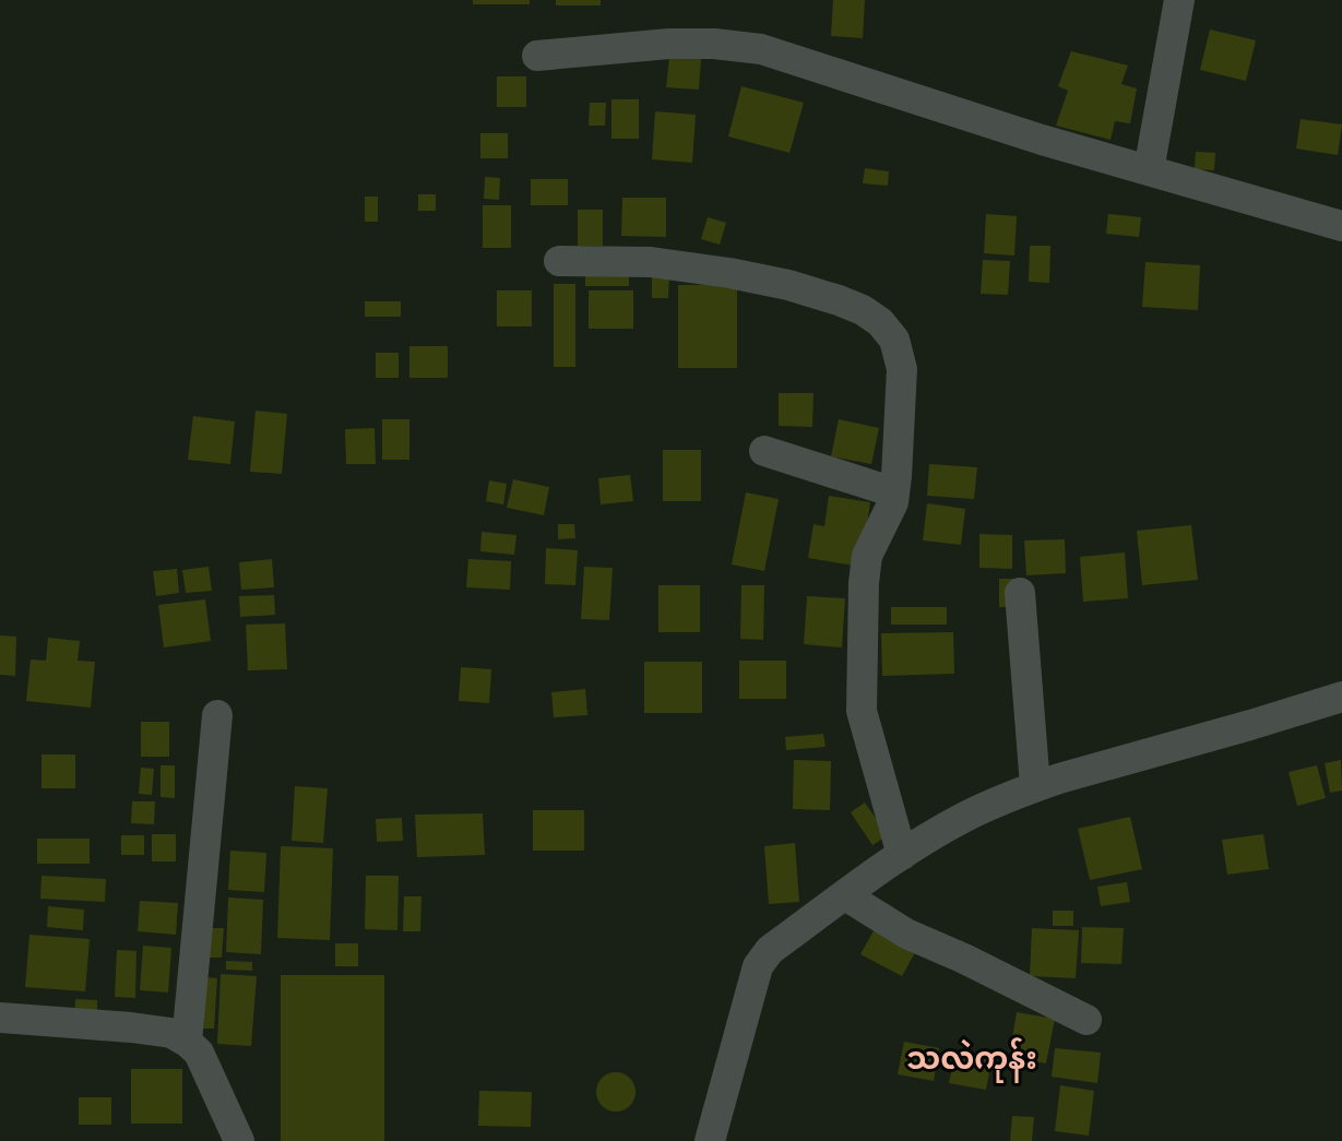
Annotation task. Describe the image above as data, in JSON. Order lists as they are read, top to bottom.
{
  "districts": ["သလဲကုန်း"]
}
